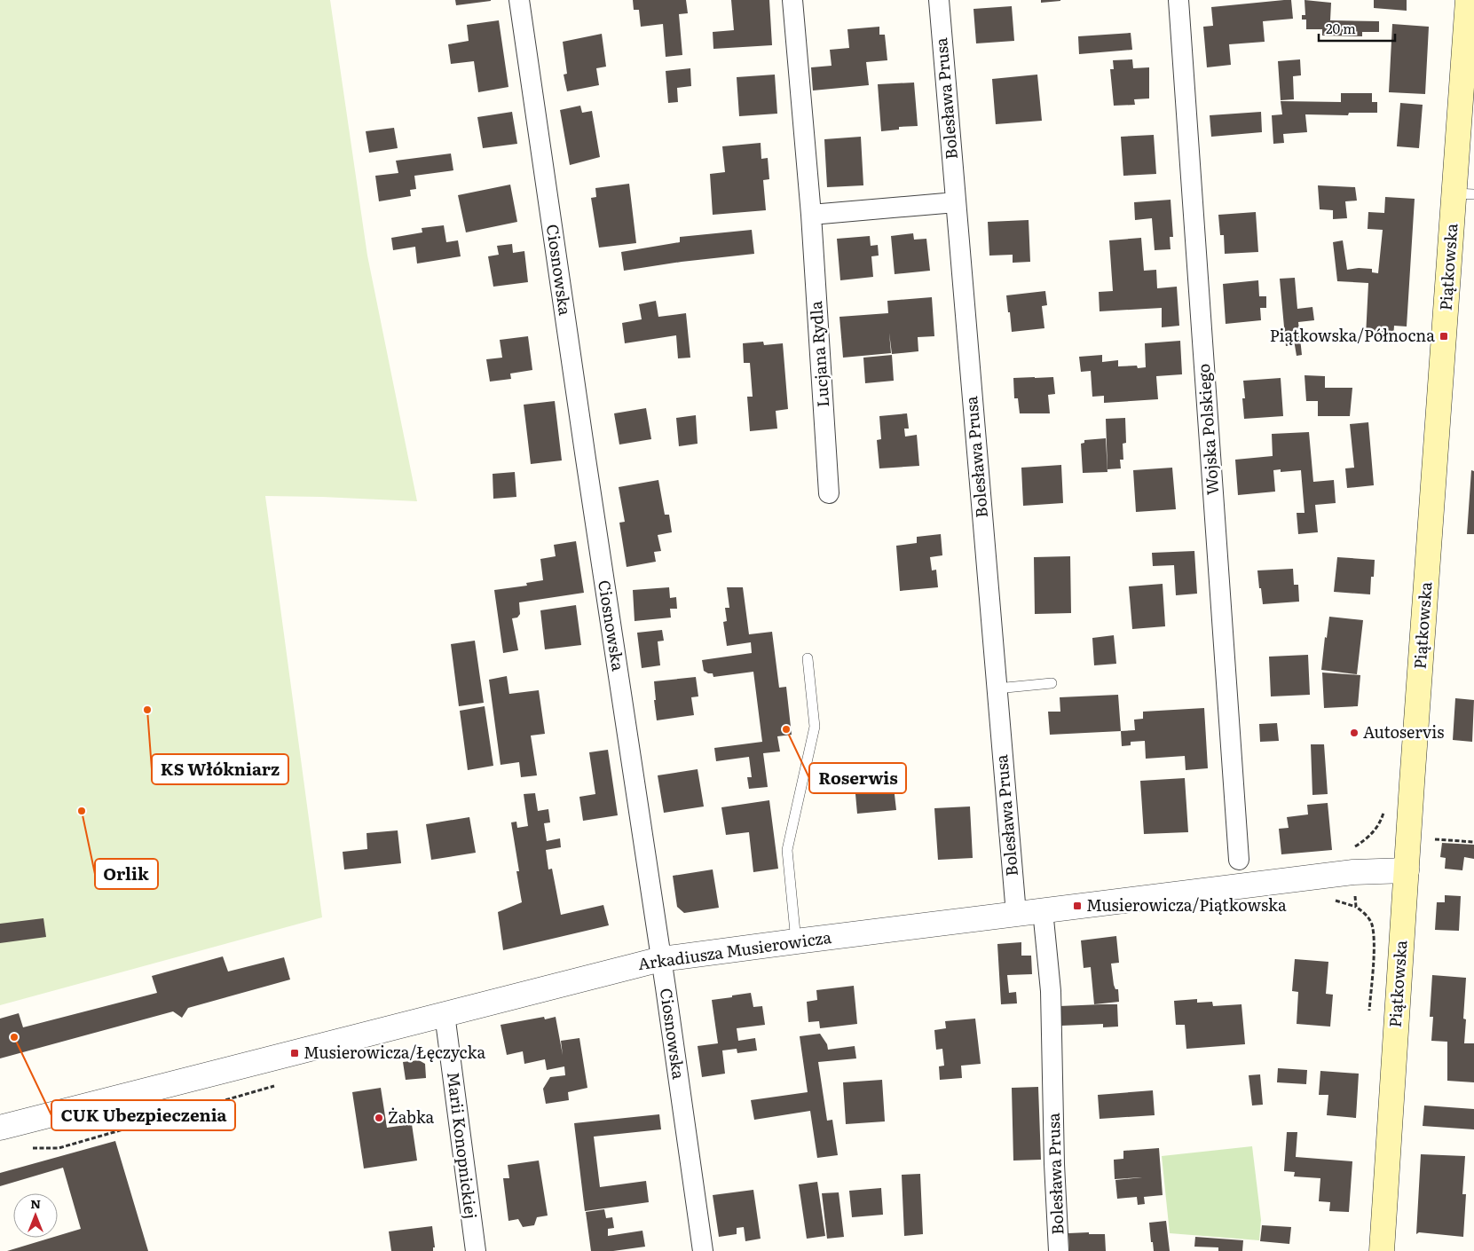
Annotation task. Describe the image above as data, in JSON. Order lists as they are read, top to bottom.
{
  "streets": {
    "main road": ["Piątkowska"],
    "street": [
      "Bolesława Prusa",
      "Ciosnowska",
      "Lucjana Rydla",
      "Wojska Polskiego",
      "Arkadiusza Musierowicza",
      "Marii Konopnickiej"
    ]
  },
  "crossings": [
    ["Bolesława Prusa", "Arkadiusza Musierowicza"],
    ["Piątkowska", "Arkadiusza Musierowicza"],
    ["Ciosnowska", "Arkadiusza Musierowicza"],
    ["Arkadiusza Musierowicza", "Marii Konopnickiej"]
  ],
  "places": {
    "transit": ["Piątkowska/Północna", "Musierowicza/Piątkowska", "Musierowicza/Łęczycka"],
    "other": [
      "KS Włókniarz",
      "Roserwis",
      "Autoservis",
      "Orlik",
      "CUK Ubezpieczenia",
      "Żabka"
    ]
  },
  "scale_bar": "20 m",
  "north": "top"
}
